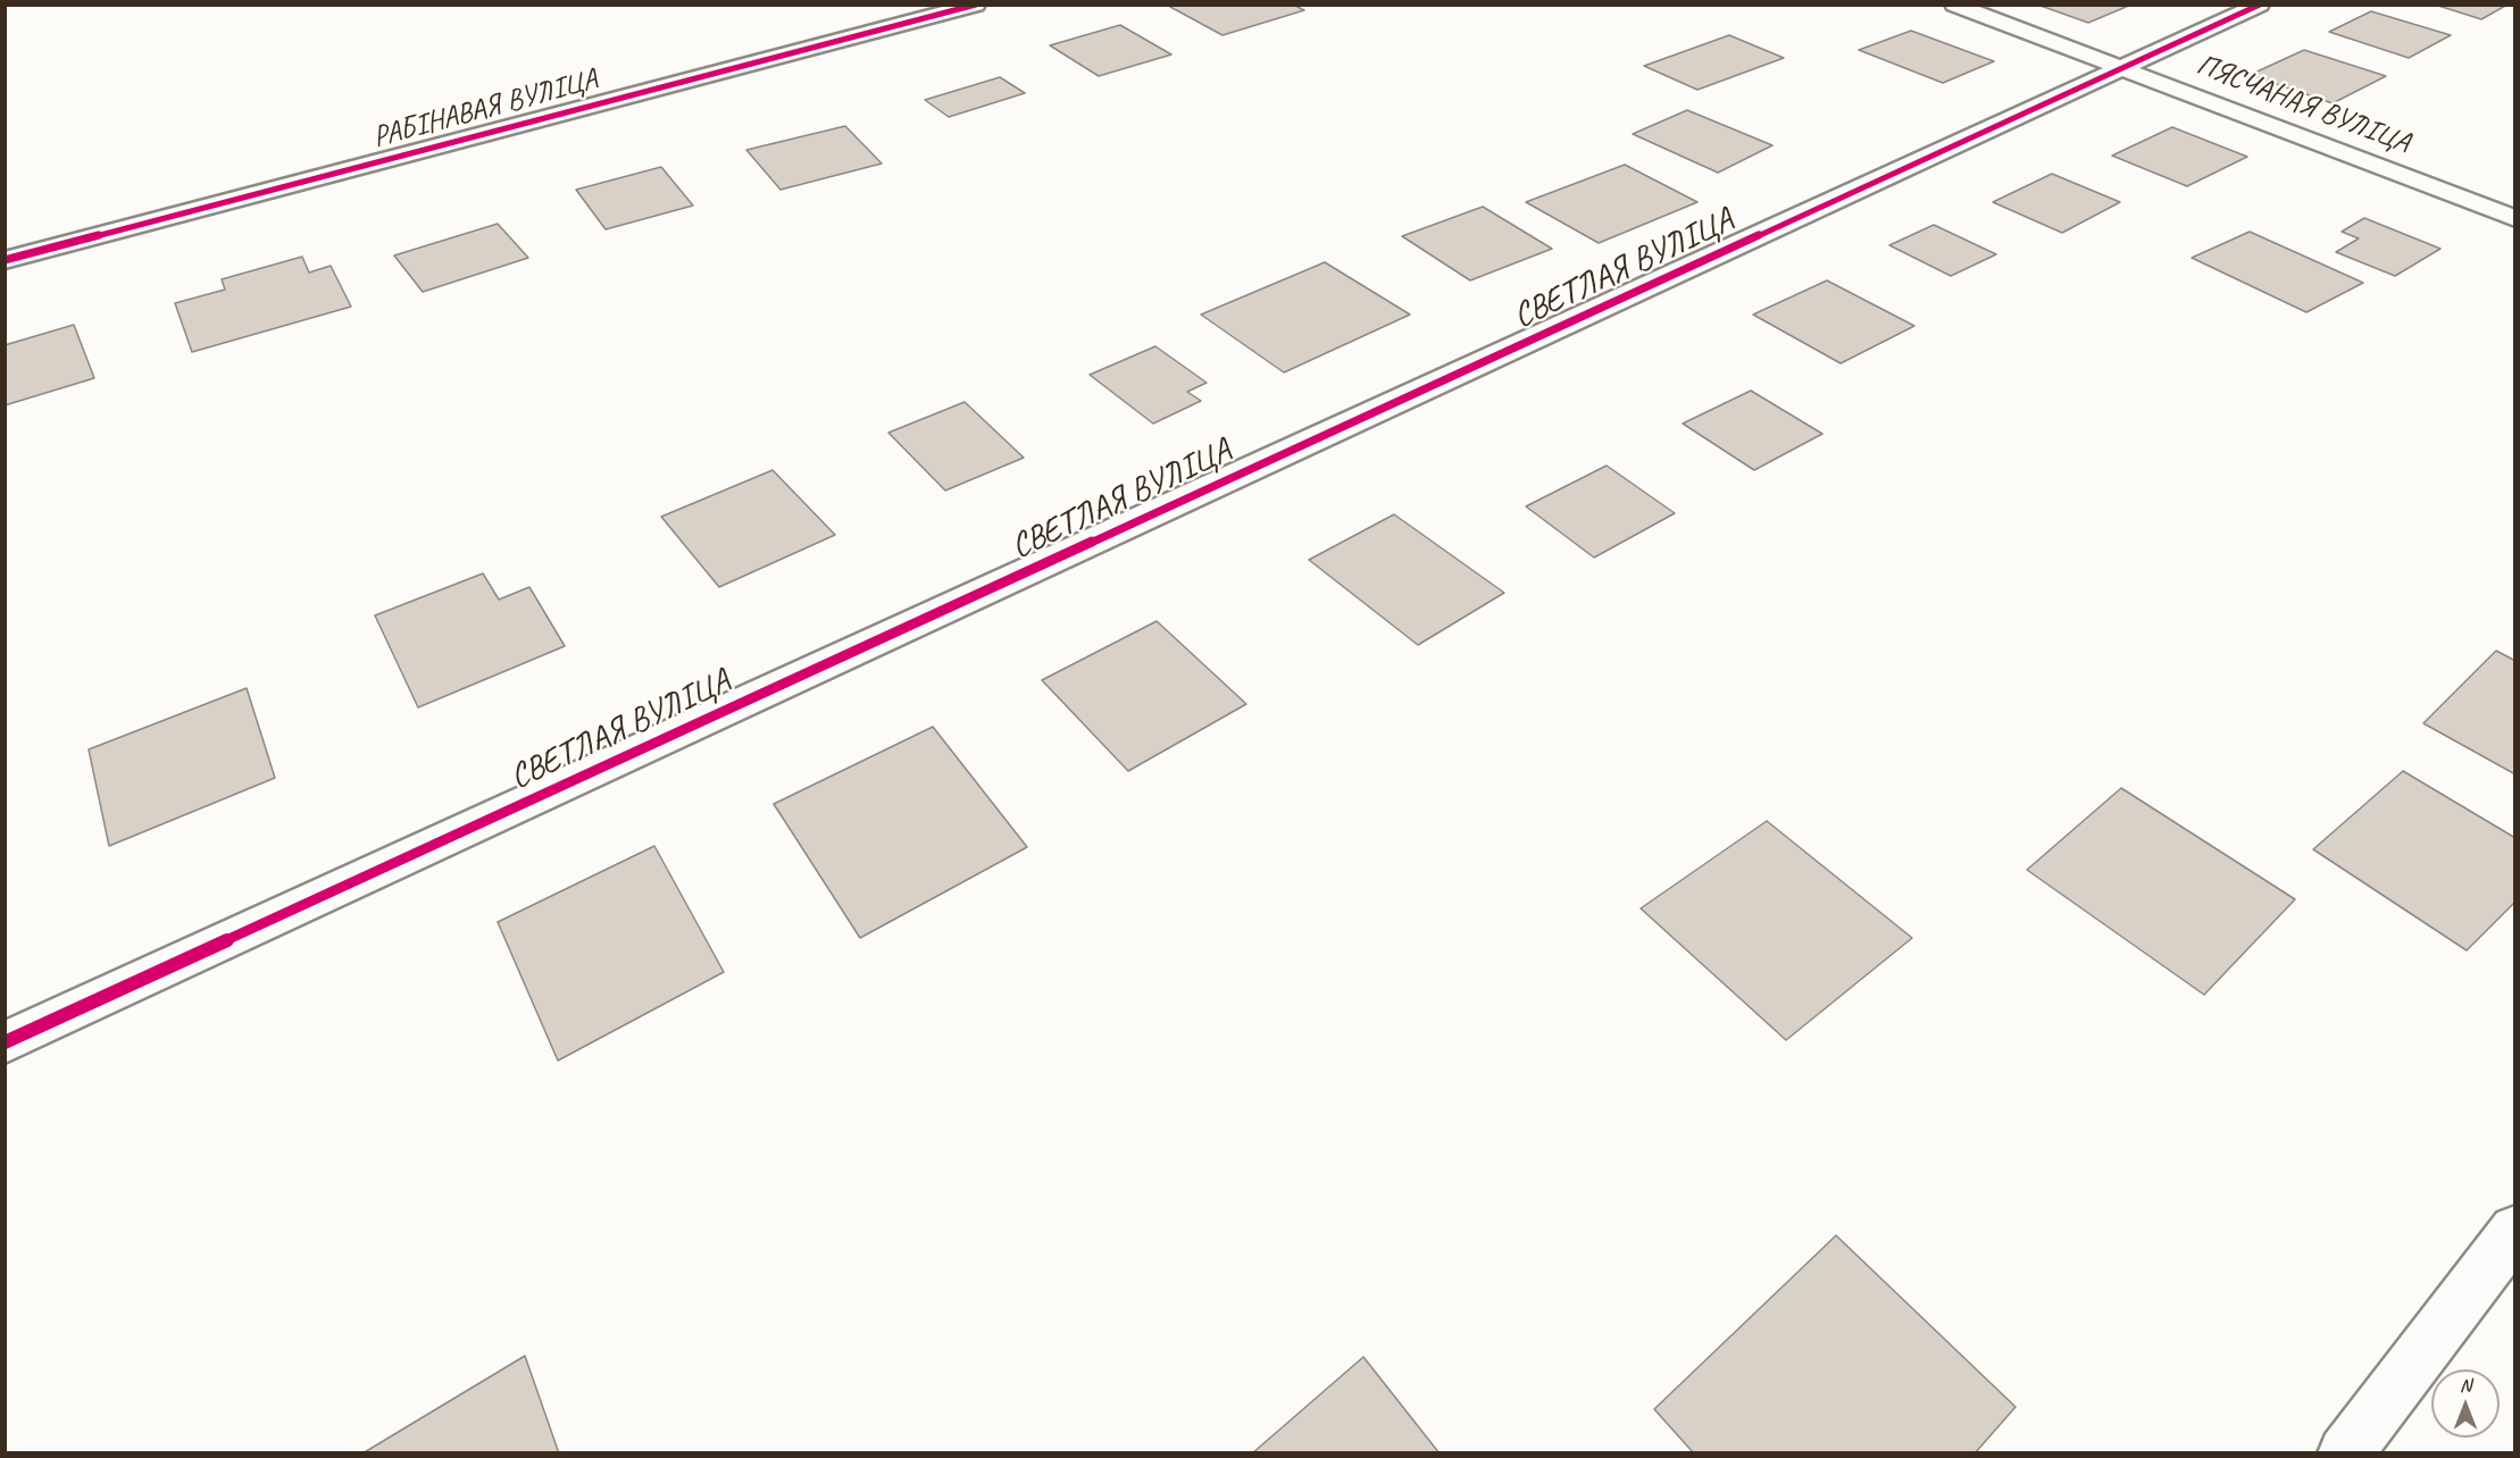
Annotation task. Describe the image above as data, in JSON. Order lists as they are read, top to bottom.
{
  "streets": {
    "street": ["ПЯСЧАНАЯ ВУЛІЦА", "РАБІНАВАЯ ВУЛІЦА", "СВЕТЛАЯ ВУЛІЦА"]
  },
  "crossings": [
    ["ПЯСЧАНАЯ ВУЛІЦА", "СВЕТЛАЯ ВУЛІЦА"]
  ],
  "north": "top"
}
